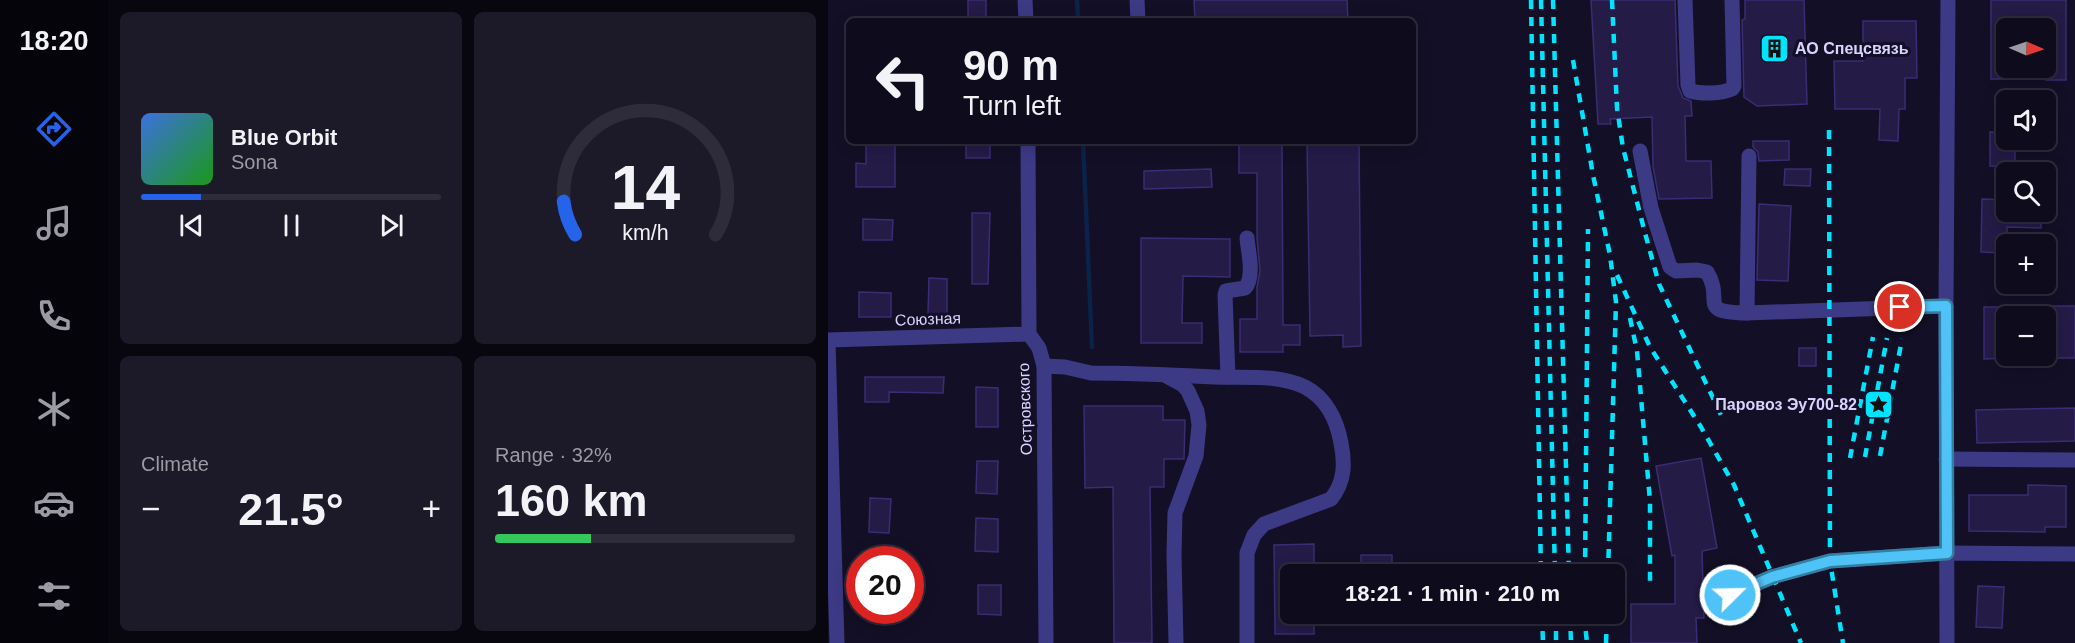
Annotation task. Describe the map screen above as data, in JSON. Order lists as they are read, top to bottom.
{
  "streets": {
    "street": ["Союзная", "Островского"]
  },
  "crossings": [
    ["Союзная", "Островского"]
  ],
  "places": {
    "building": ["АО Спецсвязь"],
    "place": ["Паровоз Эу700-82"]
  },
  "north": "right",
  "page": {
    "tabs": "18:20",
    "map_buttons": ["+", "−"],
    "turn": ["90 m", "Turn left"],
    "song": ["Blue Orbit", "Sona"],
    "tile": [
      "Climate",
      ["Range · 32%", "160 km"]
    ],
    "heat": ["−", "21.5°", "+"],
    "limit": "20",
    "trip": "18:21 · 1 min · 210 m",
    "gauge": ["14", "km/h"]
  }
}
